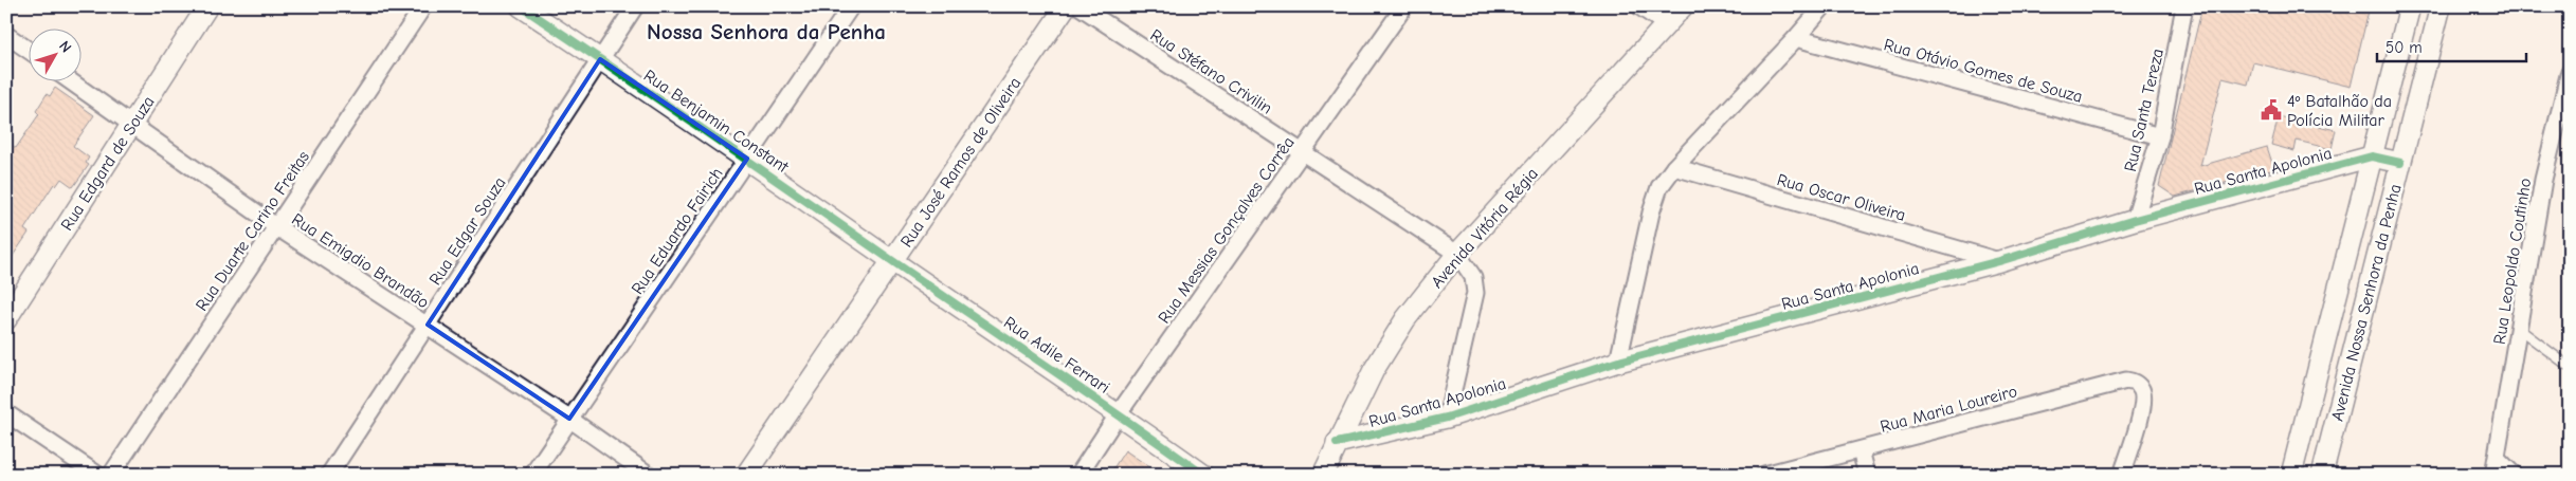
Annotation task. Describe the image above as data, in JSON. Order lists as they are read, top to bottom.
{
  "streets": {
    "street": [
      "Rua Otávio Gomes de Souza",
      "Rua Stéfano Crivilin",
      "Rua Santa Tereza",
      "Rua Benjamin Constant",
      "Rua José Ramos de Oliveira",
      "Rua Edgard de Souza",
      "Rua Santa Apolonia",
      "Rua Oscar Oliveira",
      "Avenida Vitória Régia",
      "Rua Messias Gonçalves Corrêa",
      "Rua Duarte Carino Freitas",
      "Rua Edgar Souza",
      "Rua Eduardo Fairich",
      "Rua Emigdio Brandão",
      "Rua Leopoldo Coutinho",
      "Avenida Nossa Senhora da Penha",
      "Rua Adile Ferrari",
      "Rua Maria Loureiro"
    ]
  },
  "crossings": [
    ["Rua Otávio Gomes de Souza", "Rua Santa Tereza"],
    ["Rua Stéfano Crivilin", "Avenida Vitória Régia"],
    ["Rua Stéfano Crivilin", "Rua Messias Gonçalves Corrêa"],
    ["Rua Santa Tereza", "Rua Santa Apolonia"],
    ["Rua Benjamin Constant", "Rua José Ramos de Oliveira"],
    ["Rua Benjamin Constant", "Rua Edgar Souza"],
    ["Rua Benjamin Constant", "Rua Eduardo Fairich"],
    ["Rua Benjamin Constant", "Rua Adile Ferrari"],
    ["Rua José Ramos de Oliveira", "Rua Adile Ferrari"],
    ["Rua Edgard de Souza", "Rua Emigdio Brandão"],
    ["Rua Santa Apolonia", "Rua Oscar Oliveira"],
    ["Rua Santa Apolonia", "Avenida Vitória Régia"],
    ["Rua Santa Apolonia", "Avenida Nossa Senhora da Penha"],
    ["Rua Messias Gonçalves Corrêa", "Rua Adile Ferrari"],
    ["Rua Duarte Carino Freitas", "Rua Emigdio Brandão"],
    ["Rua Edgar Souza", "Rua Emigdio Brandão"],
    ["Rua Eduardo Fairich", "Rua Emigdio Brandão"]
  ],
  "districts": ["Nossa Senhora da Penha"],
  "places": {
    "public building": ["4º Batalhão da Polícia Militar"]
  },
  "scale_bar": "50 m",
  "north": "top right"
}
